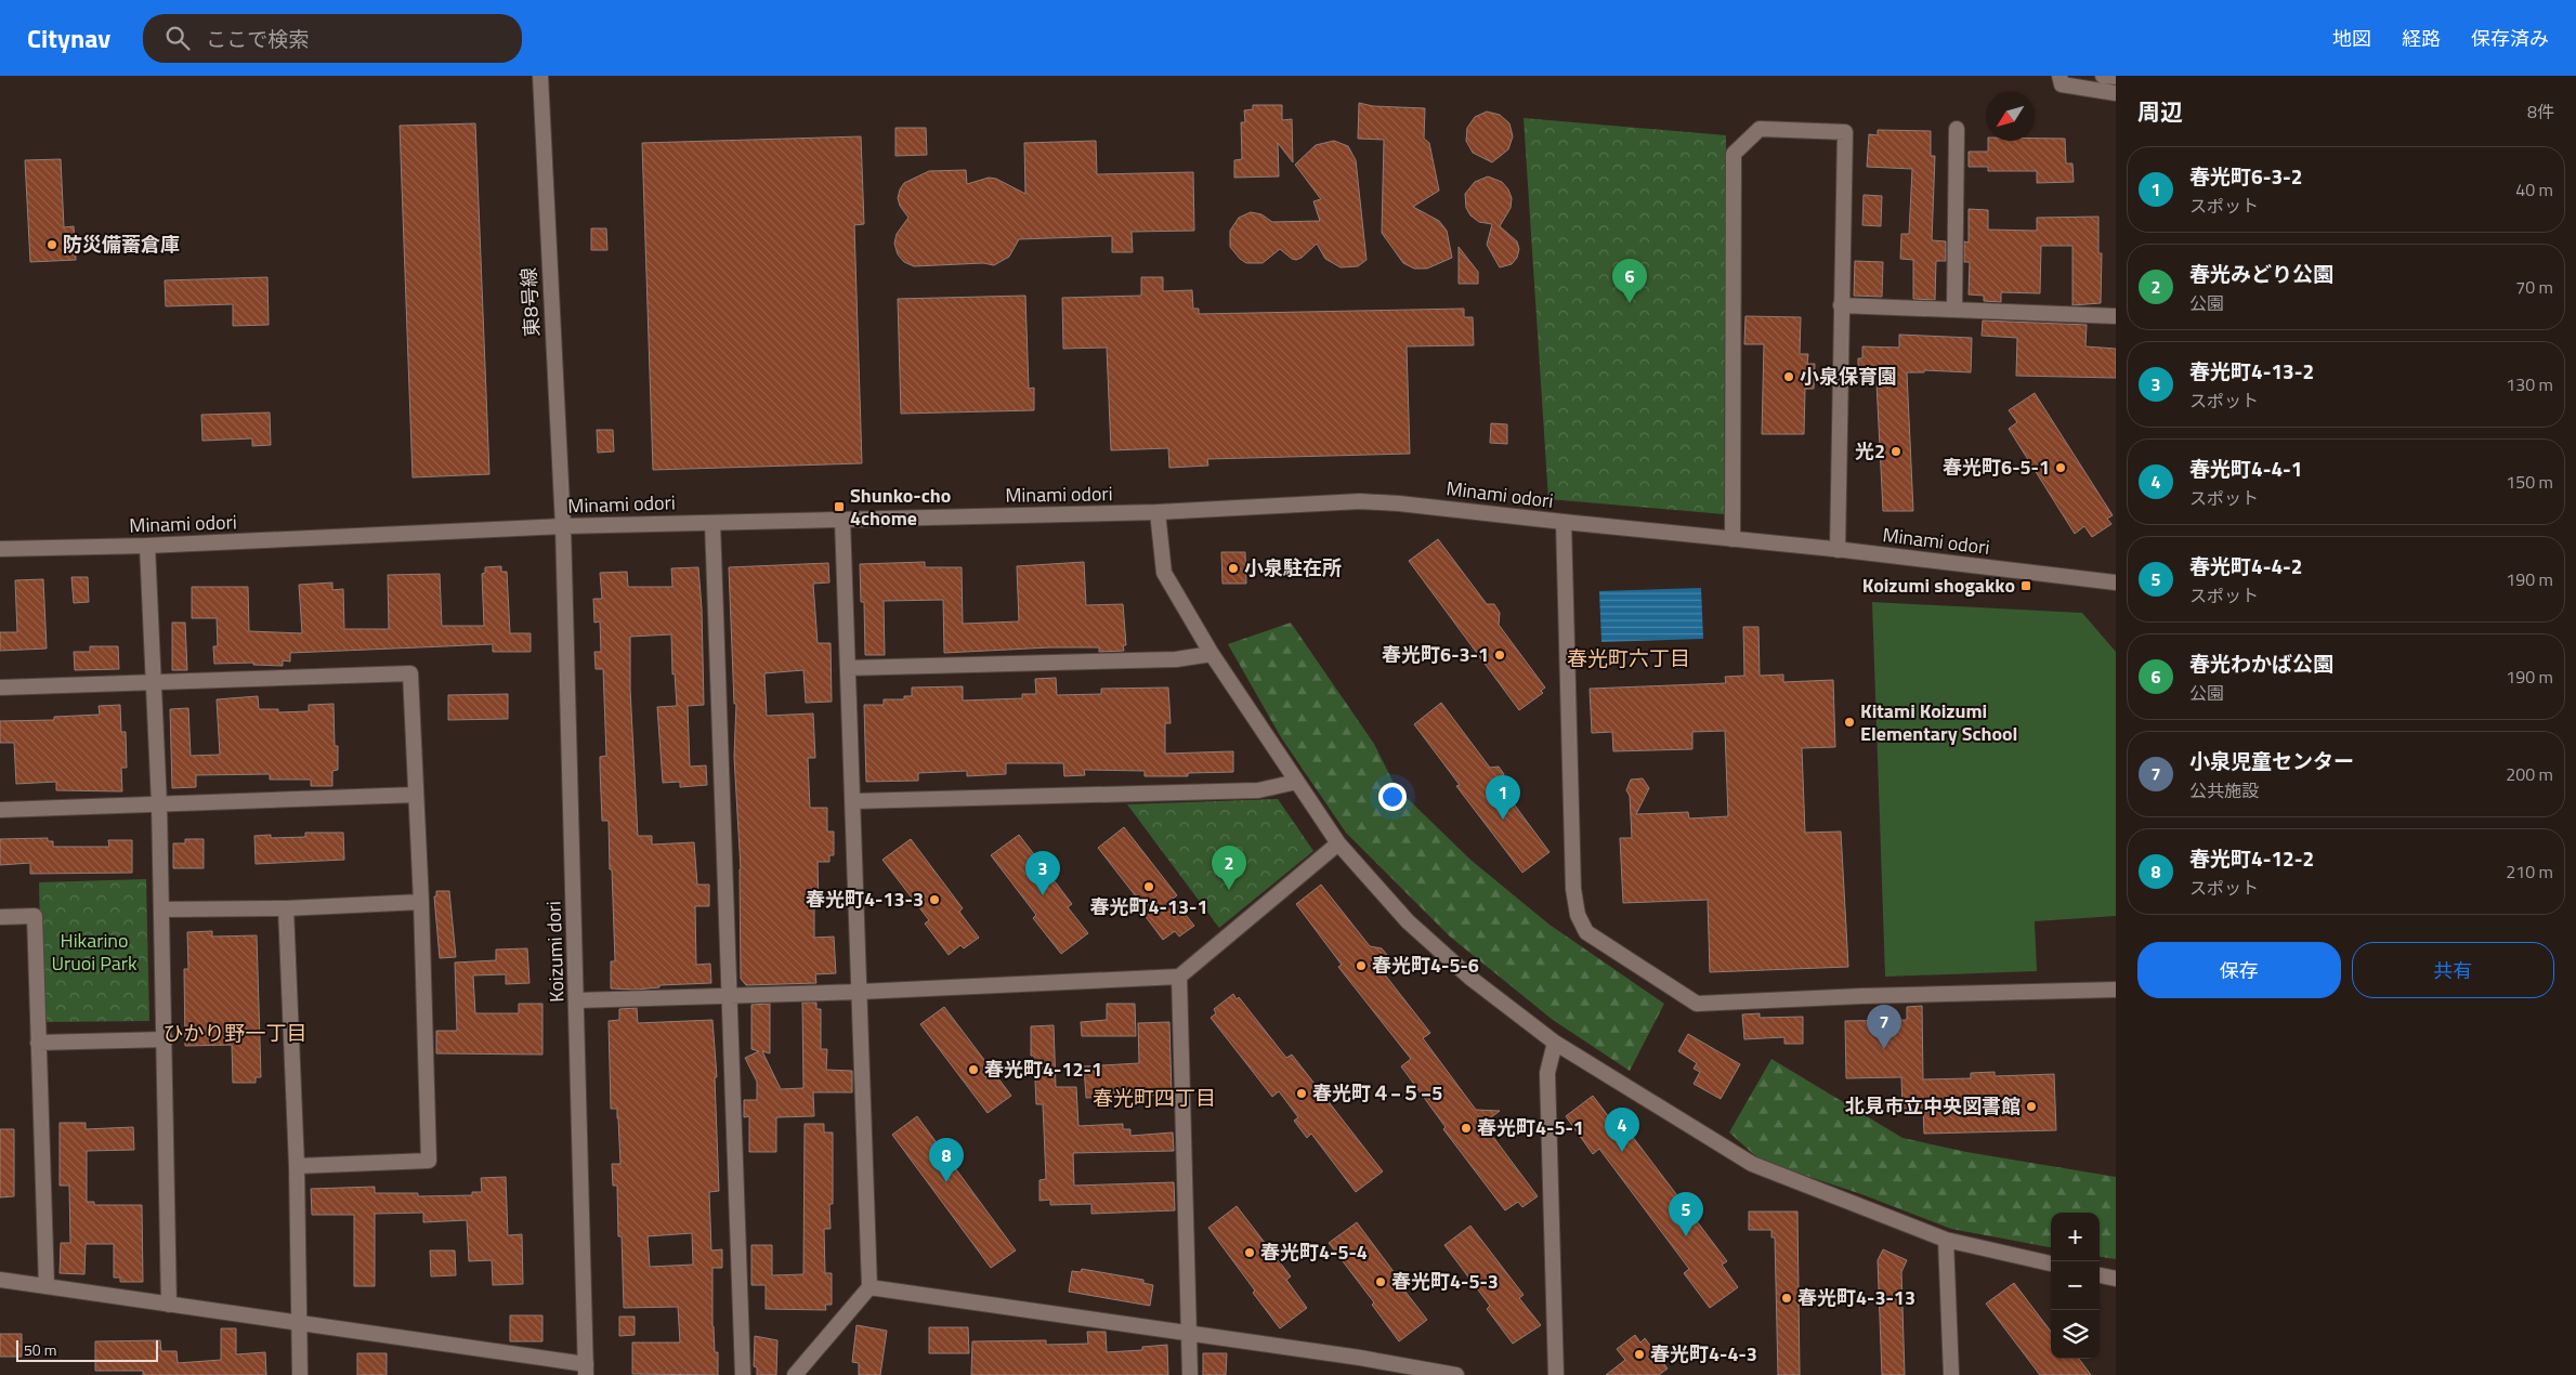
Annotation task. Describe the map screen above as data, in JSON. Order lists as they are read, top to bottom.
{
  "streets": {
    "street": ["東8号線", "Minami odori", "Koizumi dori"]
  },
  "crossings": [
    ["東8号線", "Minami odori"],
    ["東8号線", "Koizumi dori"],
    ["Minami odori", "Koizumi dori"]
  ],
  "districts": ["春光町六丁目", "ひかり野一丁目", "春光町四丁目"],
  "parks": ["Hikarino Uruoi Park"],
  "places": {
    "other": [
      "防災備蓄倉庫",
      "小泉保育園",
      "光2",
      "春光町6-5-1",
      "小泉駐在所",
      "春光町6-3-1",
      "Kitami Koizumi Elementary School",
      "春光町4-13-1",
      "春光町4-13-3",
      "春光町4-5-6",
      "春光町4-12-1",
      "春光町４−５−5",
      "北見市立中央図書館",
      "春光町4-5-1",
      "春光町4-5-4",
      "春光町4-5-3",
      "春光町4-3-13",
      "春光町4-4-3"
    ],
    "transit": ["Shunko-cho 4chome", "Koizumi shogakko"]
  },
  "scale_bar": "50 m",
  "north": "bottom left",
  "page": {
    "header": "Citynav",
    "search": "ここで検索",
    "nav": ["地図", "経路", "保存済み"],
    "heading": ["周辺", "8件"],
    "list": [
      {
        "mark": "1",
        "name": "春光町6-3-2",
        "note": "スポット",
        "value": "40 m"
      },
      {
        "mark": "2",
        "name": "春光みどり公園",
        "note": "公園",
        "value": "70 m"
      },
      {
        "mark": "3",
        "name": "春光町4-13-2",
        "note": "スポット",
        "value": "130 m"
      },
      {
        "mark": "4",
        "name": "春光町4-4-1",
        "note": "スポット",
        "value": "150 m"
      },
      {
        "mark": "5",
        "name": "春光町4-4-2",
        "note": "スポット",
        "value": "190 m"
      },
      {
        "mark": "6",
        "name": "春光わかば公園",
        "note": "公園",
        "value": "190 m"
      },
      {
        "mark": "7",
        "name": "小泉児童センター",
        "note": "公共施設",
        "value": "200 m"
      },
      {
        "mark": "8",
        "name": "春光町4-12-2",
        "note": "スポット",
        "value": "210 m"
      }
    ],
    "pins": [
      "6",
      "1",
      "2",
      "3",
      "7",
      "4",
      "8",
      "5"
    ],
    "buttons": ["保存", "共有"],
    "map_buttons": ["+", "−"],
    "scale": "50 m"
  }
}
